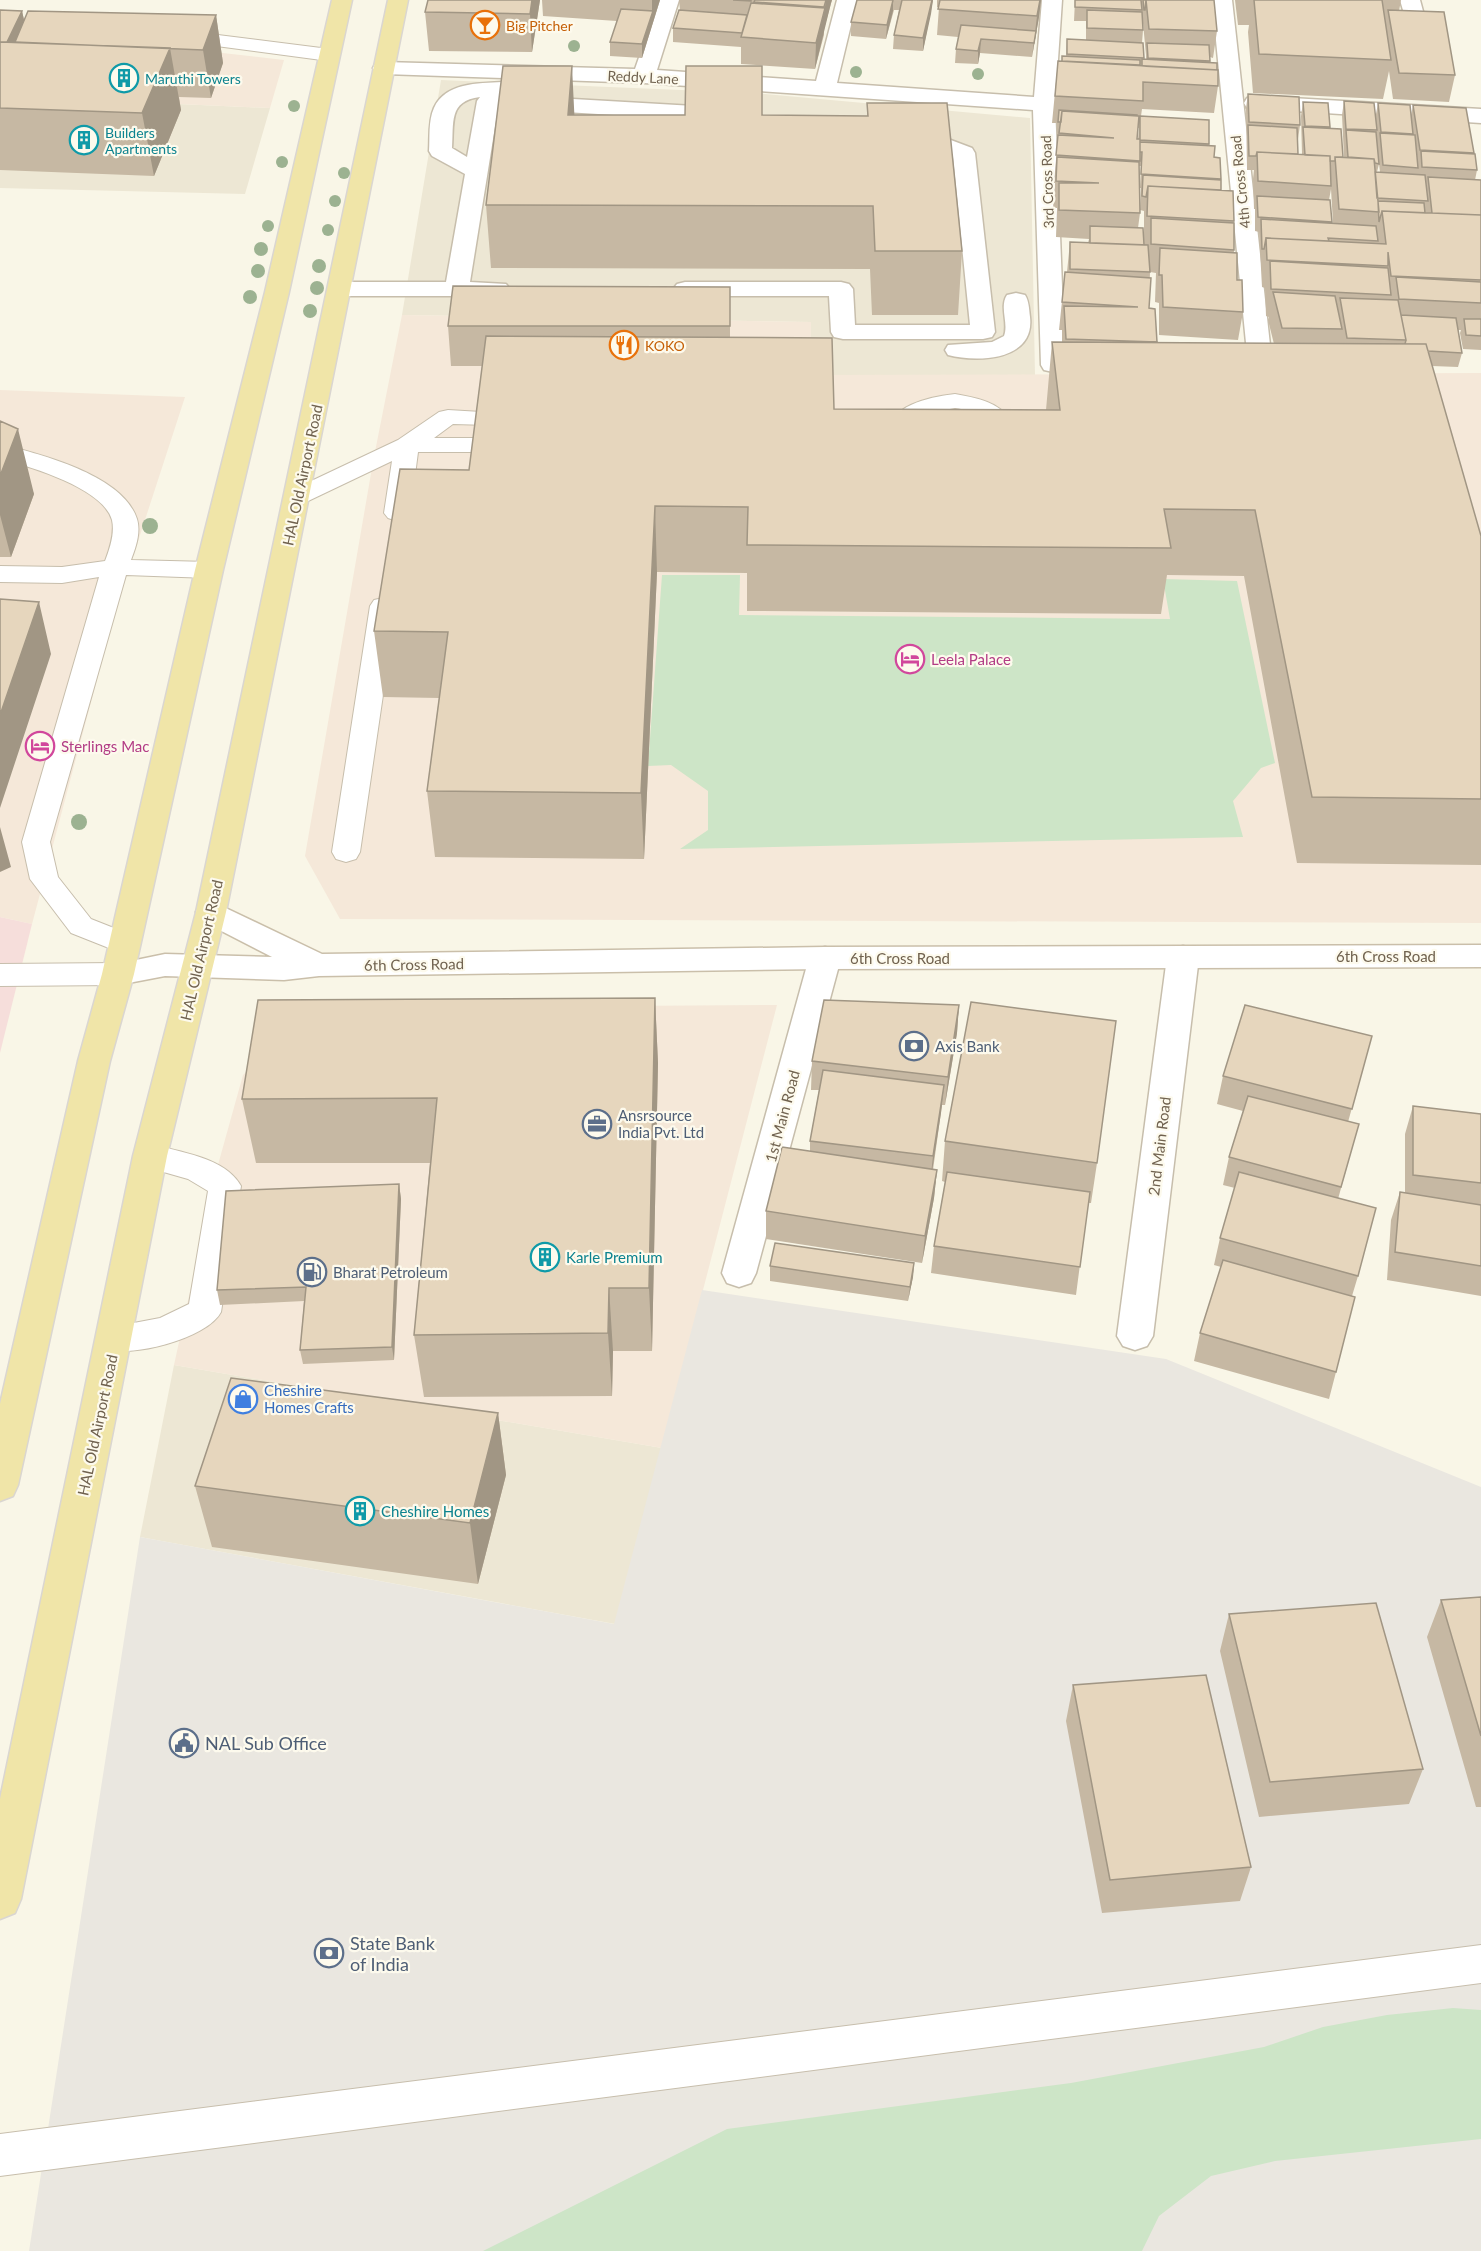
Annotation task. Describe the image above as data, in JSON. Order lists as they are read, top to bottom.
{
  "streets": {
    "main road": ["HAL Old Airport Road"],
    "street": [
      "Reddy Lane",
      "3rd Cross Road",
      "4th Cross Road",
      "6th Cross Road",
      "1st Main Road",
      "2nd Main Road"
    ]
  },
  "crossings": [
    ["Reddy Lane", "3rd Cross Road"],
    ["Reddy Lane", "HAL Old Airport Road"],
    ["HAL Old Airport Road", "6th Cross Road"],
    ["6th Cross Road", "1st Main Road"],
    ["6th Cross Road", "2nd Main Road"]
  ],
  "places": {
    "bar": ["Big Pitcher"],
    "building": [
      "Maruthi Towers",
      "Builders Apartments",
      "Karle Premium",
      "Cheshire Homes"
    ],
    "restaurant": ["KOKO"],
    "hotel": ["Leela Palace", "Sterlings Mac"],
    "bank": ["Axis Bank", "State Bank of India"],
    "office": ["Ansrsource India Pvt. Ltd"],
    "fuel station": ["Bharat Petroleum"],
    "shop": ["Cheshire Homes Crafts"],
    "public building": ["NAL Sub Office"]
  }
}
